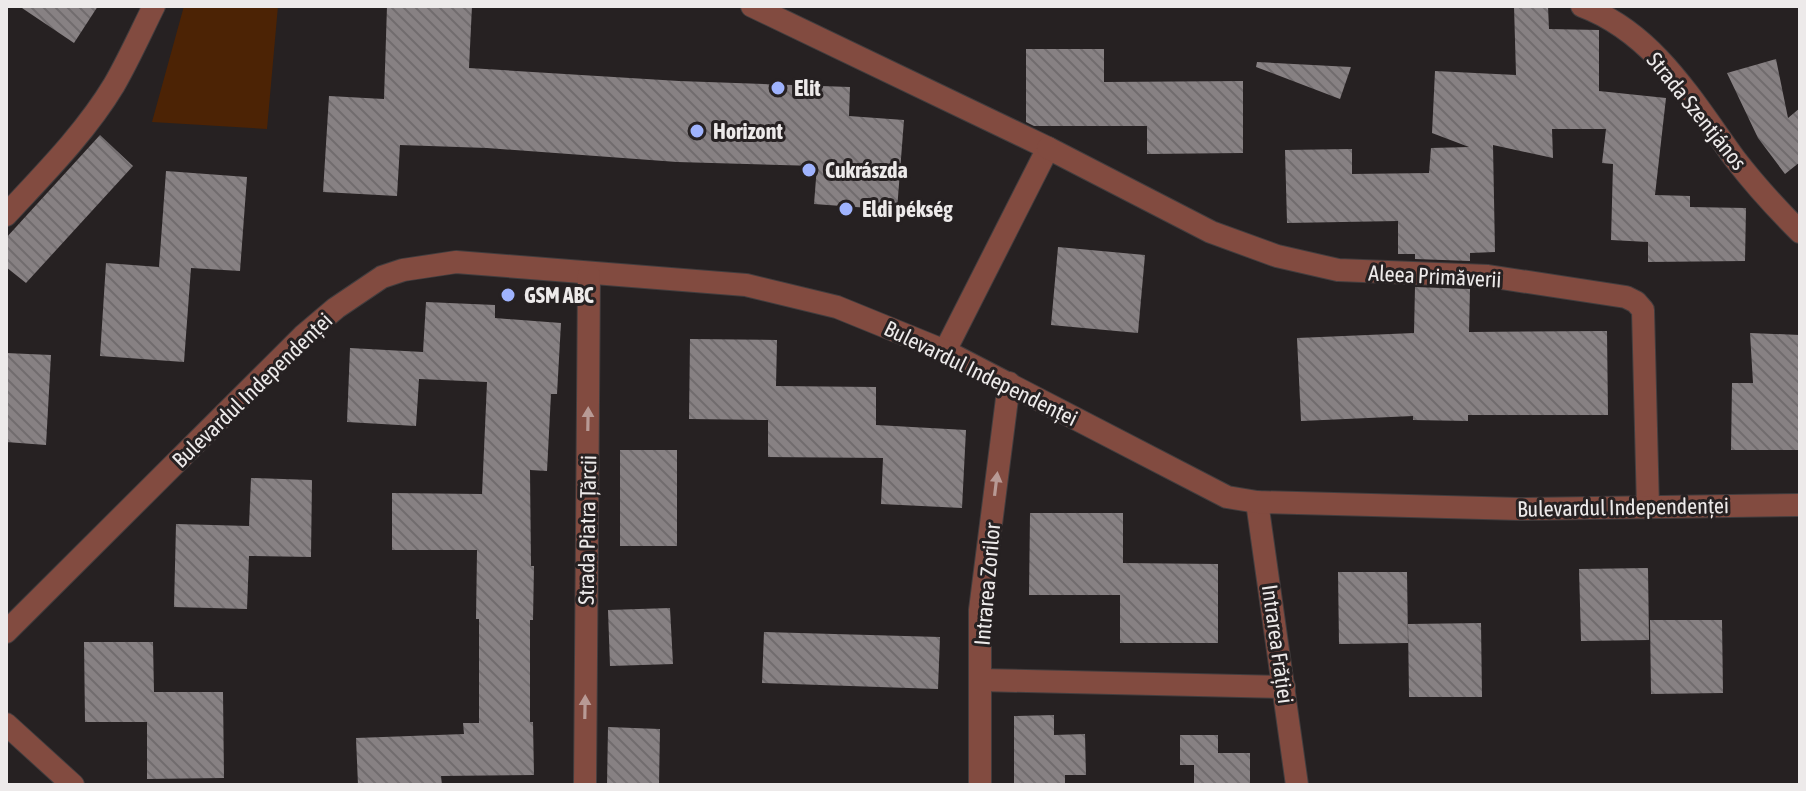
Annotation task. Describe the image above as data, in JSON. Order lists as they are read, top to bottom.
{
  "streets": {
    "street": [
      "Strada Szentjános",
      "Aleea Primăverii",
      "Bulevardul Independenței",
      "Strada Piatra Țărcii",
      "Intrarea Zorilor",
      "Intrarea Frăției"
    ]
  },
  "crossings": [
    ["Aleea Primăverii", "Bulevardul Independenței"],
    ["Bulevardul Independenței", "Strada Piatra Țărcii"],
    ["Bulevardul Independenței", "Intrarea Zorilor"],
    ["Bulevardul Independenței", "Intrarea Frăției"]
  ],
  "one_way": ["Strada Piatra Țărcii", "Intrarea Zorilor"],
  "places": [
    "Elit",
    "Horizont",
    "Cukrászda",
    "Eldi pékség",
    "GSM ABC"
  ]
}
